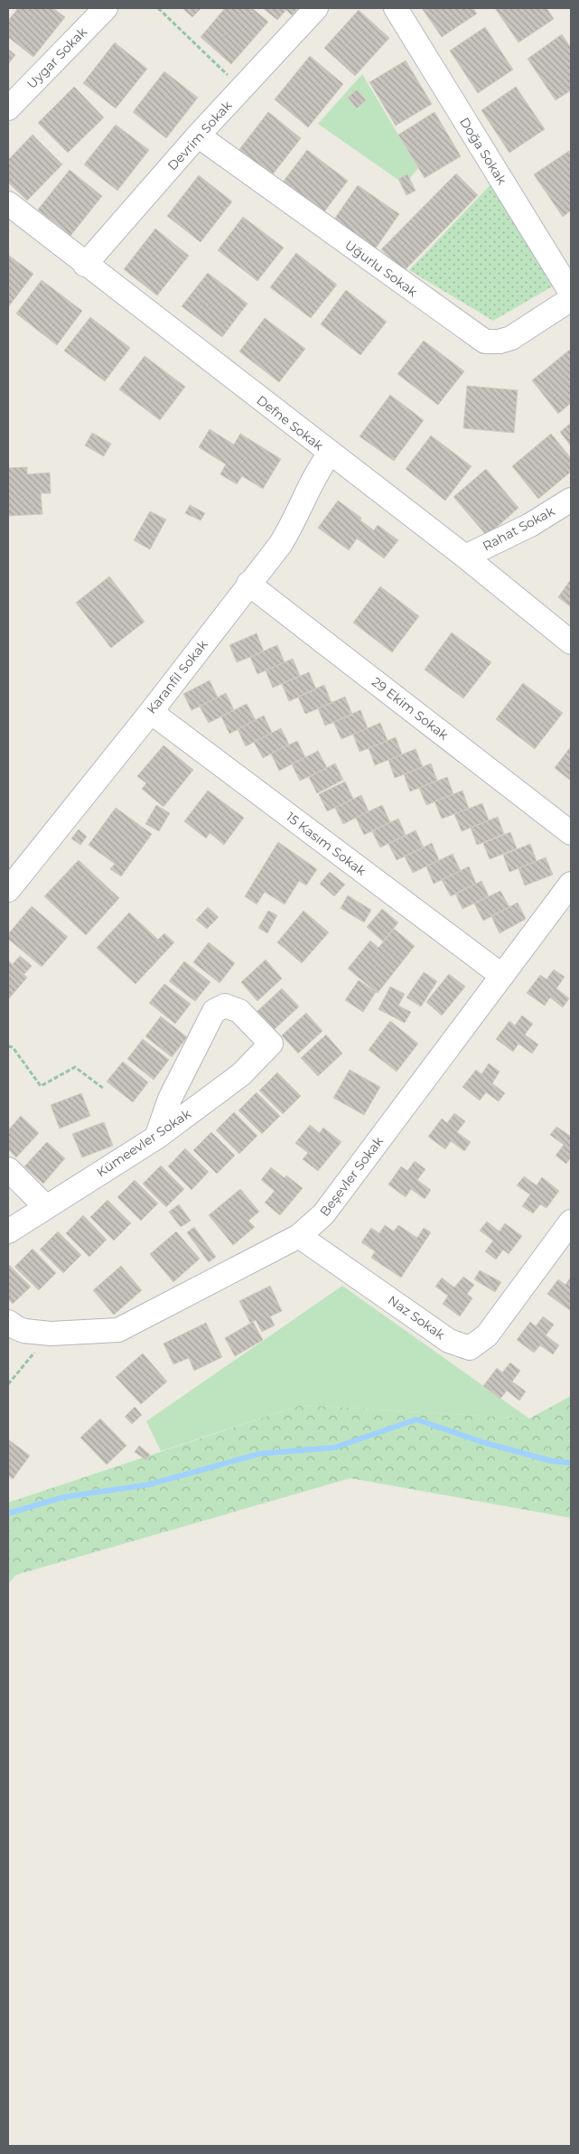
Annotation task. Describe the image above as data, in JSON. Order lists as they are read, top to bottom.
{
  "streets": {
    "street": [
      "Uygar Sokak",
      "Devrim Sokak",
      "Doğa Sokak",
      "Uğurlu Sokak",
      "Defne Sokak",
      "Rahat Sokak",
      "Karanfil Sokak",
      "29 Ekim Sokak",
      "15 Kasım Sokak",
      "Kümeevler Sokak",
      "Beşevler Sokak",
      "Naz Sokak"
    ]
  },
  "crossings": [
    ["Devrim Sokak", "Uğurlu Sokak"],
    ["Devrim Sokak", "Defne Sokak"],
    ["Defne Sokak", "Rahat Sokak"],
    ["Defne Sokak", "Karanfil Sokak"],
    ["Karanfil Sokak", "29 Ekim Sokak"],
    ["Karanfil Sokak", "15 Kasım Sokak"],
    ["15 Kasım Sokak", "Beşevler Sokak"],
    ["Beşevler Sokak", "Naz Sokak"]
  ]
}
